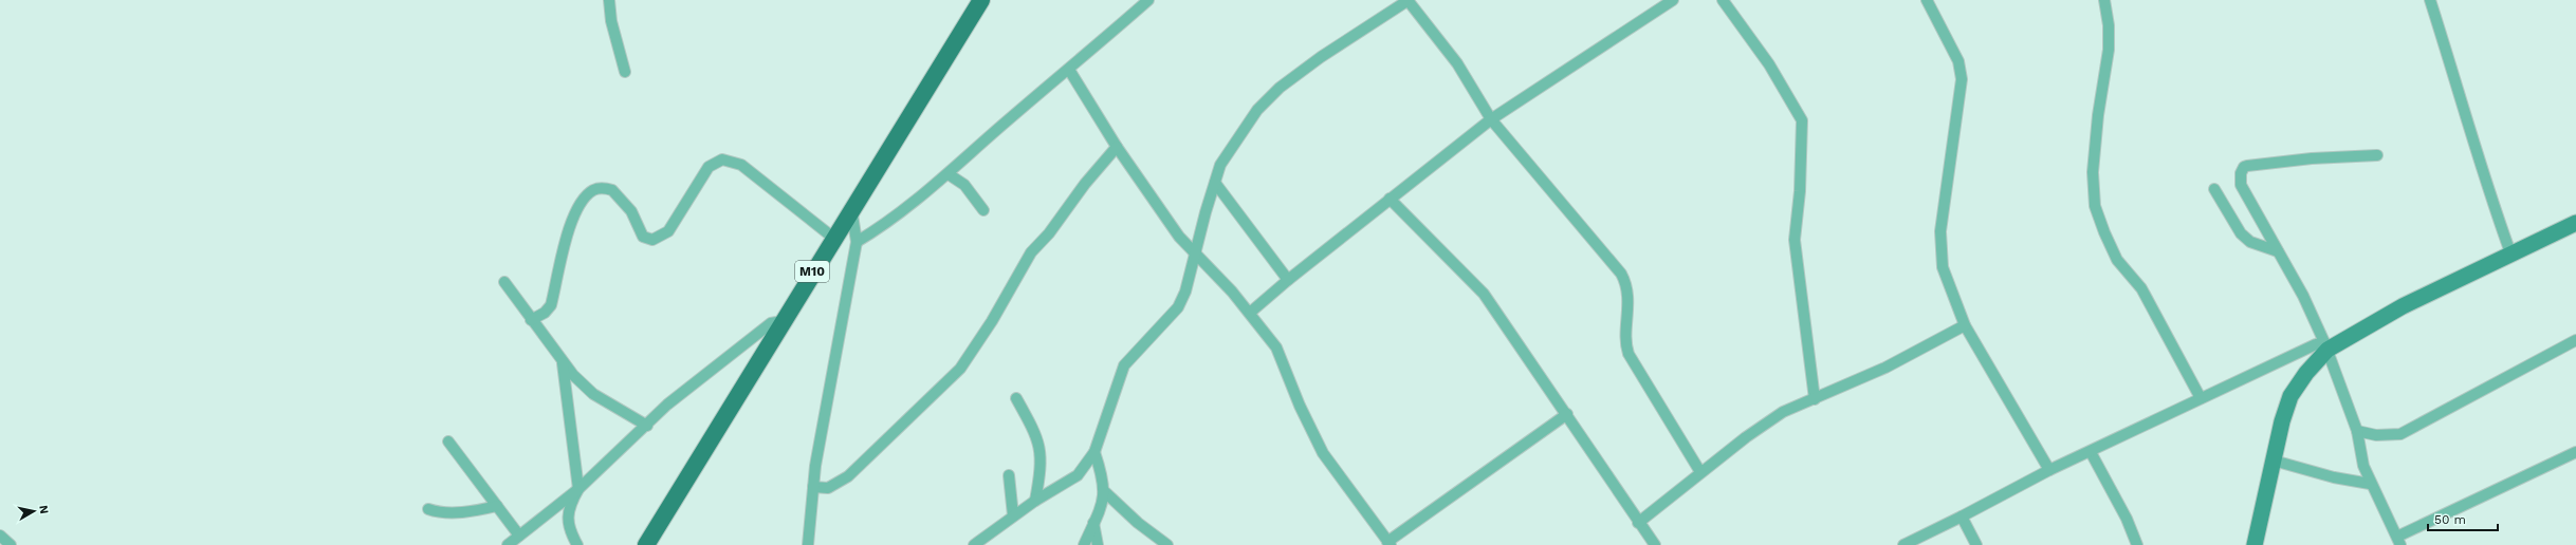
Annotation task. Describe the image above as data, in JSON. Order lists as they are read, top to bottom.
{
  "streets": {
    "main road": ["M10"]
  },
  "scale_bar": "50 m",
  "north": "right"
}
